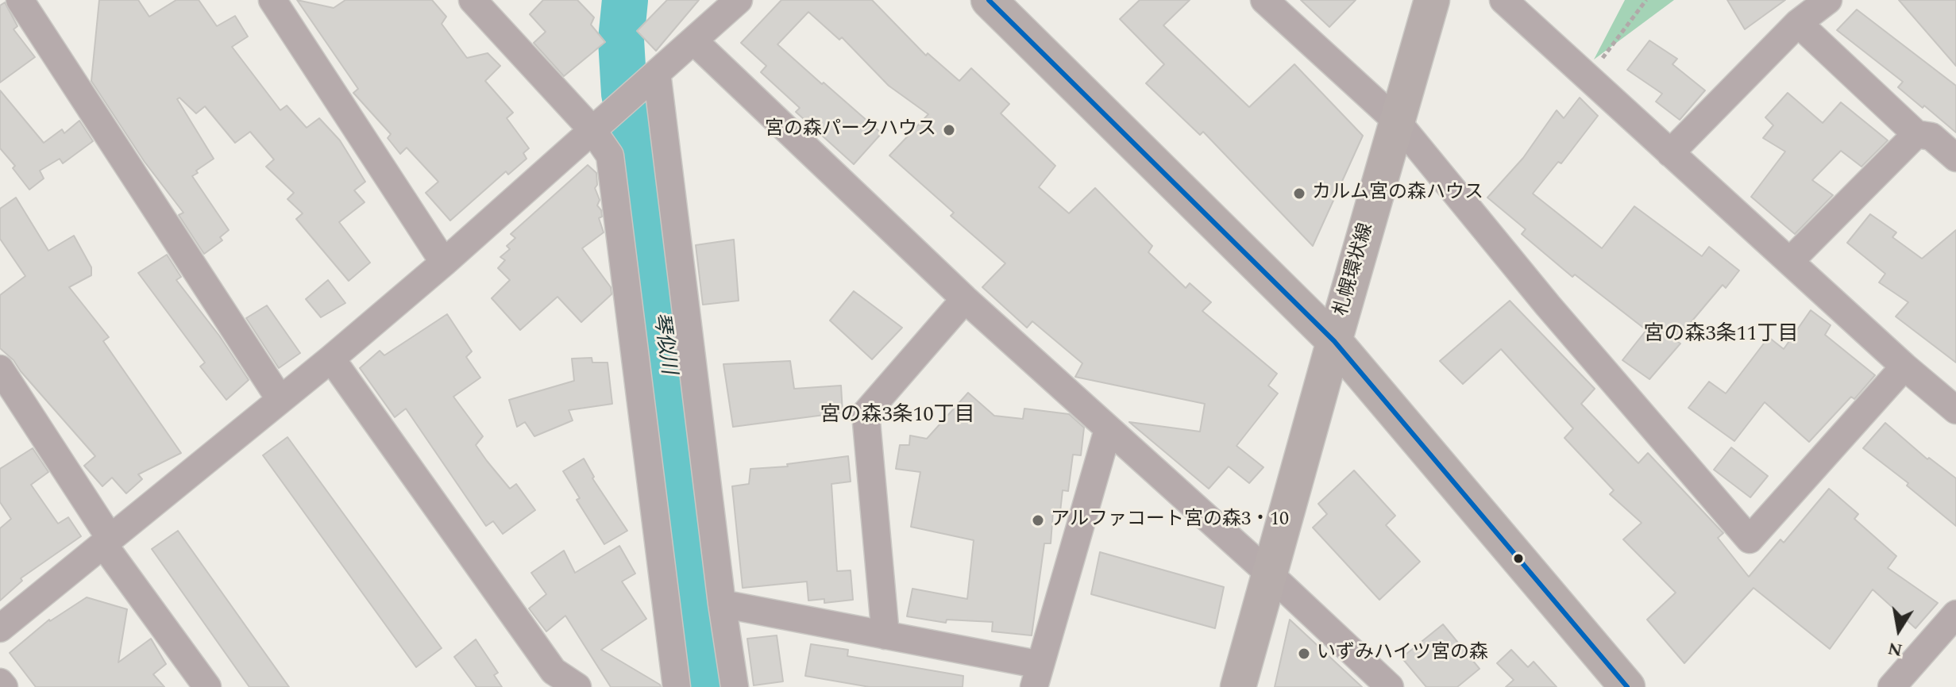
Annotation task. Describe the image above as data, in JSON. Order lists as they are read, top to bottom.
{
  "streets": {
    "main road": ["札幌環状線"]
  },
  "districts": ["宮の森3条11丁目", "宮の森3条10丁目"],
  "water": ["琴似川"],
  "places": [
    "宮の森パークハウス",
    "カルム宮の森ハウス",
    "アルファコート宮の森3・10",
    "いずみハイツ宮の森"
  ],
  "north": "bottom"
}
